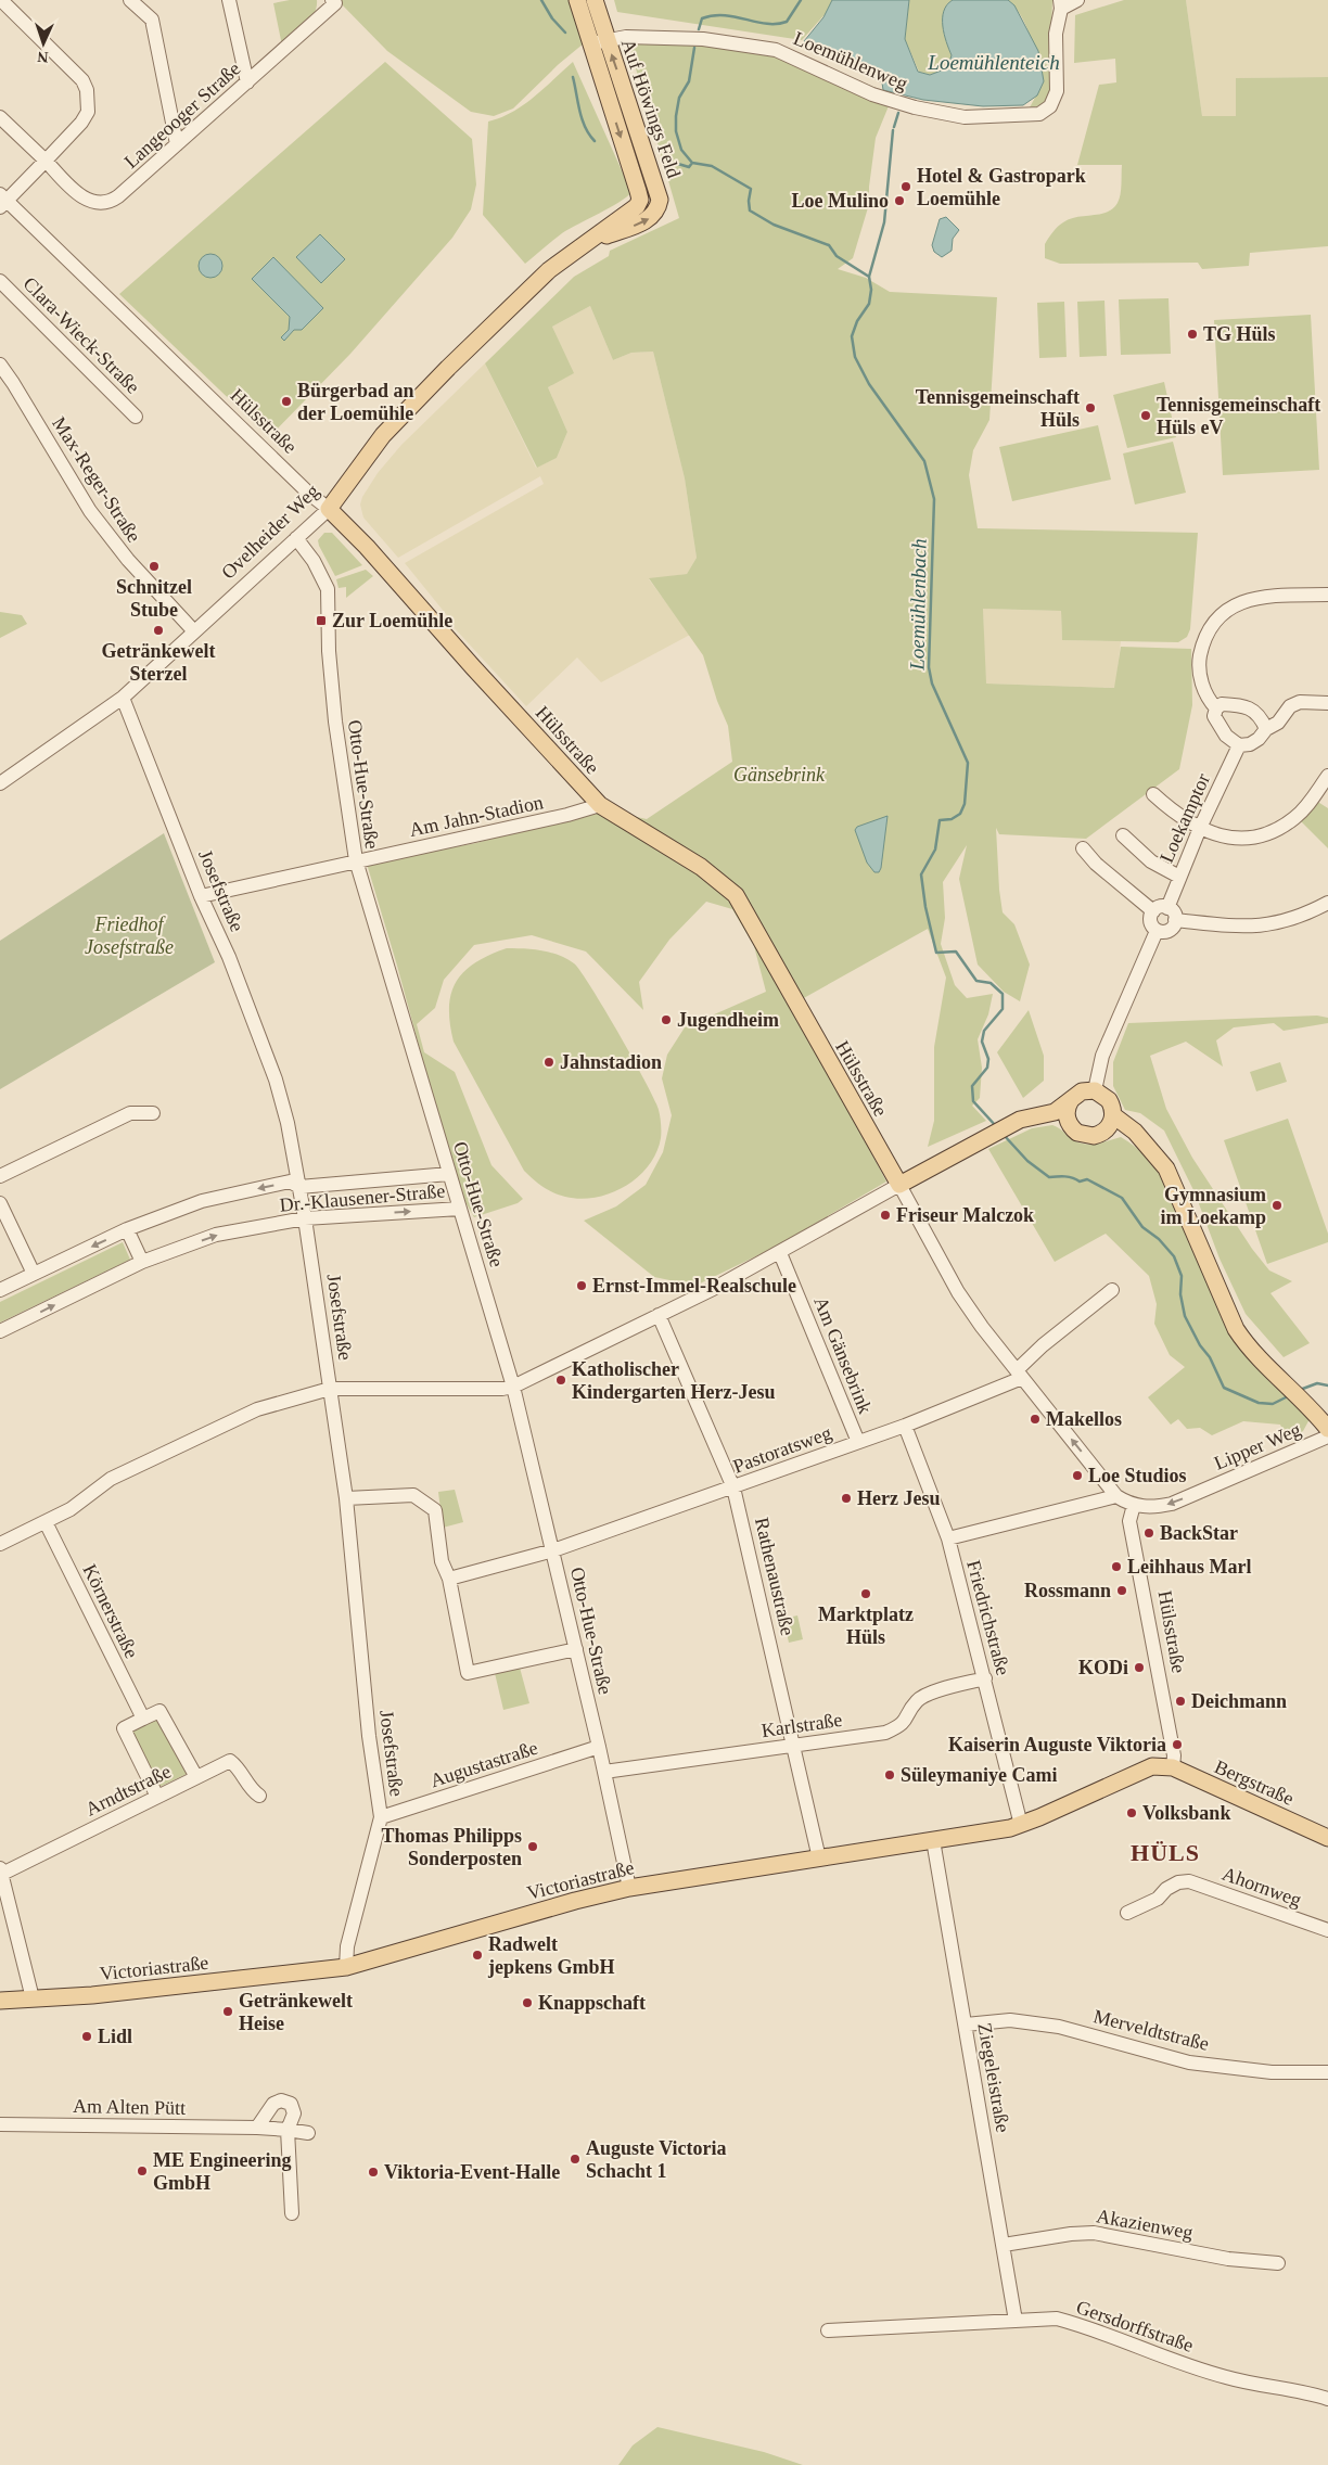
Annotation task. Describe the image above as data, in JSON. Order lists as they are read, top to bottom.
{
  "streets": {
    "main road": [
      "Auf Höwings Feld",
      "Hülsstraße",
      "Ovelheider Weg",
      "Bergstraße",
      "Victoriastraße"
    ],
    "street": [
      "Loemühlenweg",
      "Langeooger Straße",
      "Clara-Wieck-Straße",
      "Max-Reger-Straße",
      "Otto-Hue-Straße",
      "Am Jahn-Stadion",
      "Loekamptor",
      "Josefstraße",
      "Dr.-Klausener-Straße",
      "Am Gänsebrink",
      "Lipper Weg",
      "Pastoratsweg",
      "Rathenaustraße",
      "Körnerstraße",
      "Friedrichstraße",
      "Karlstraße",
      "Augustastraße",
      "Arndtstraße",
      "Ahornweg",
      "Merveldtstraße",
      "Ziegeleistraße",
      "Am Alten Pütt",
      "Akazienweg",
      "Gersdorffstraße"
    ]
  },
  "crossings": [
    ["Loemühlenweg", "Auf Höwings Feld"],
    ["Auf Höwings Feld", "Ovelheider Weg"],
    ["Hülsstraße", "Ovelheider Weg"],
    ["Hülsstraße", "Am Jahn-Stadion"],
    ["Hülsstraße", "Lipper Weg"],
    ["Hülsstraße", "Pastoratsweg"],
    ["Hülsstraße", "Bergstraße"],
    ["Hülsstraße", "Victoriastraße"],
    ["Max-Reger-Straße", "Ovelheider Weg"],
    ["Ovelheider Weg", "Otto-Hue-Straße"],
    ["Ovelheider Weg", "Josefstraße"],
    ["Otto-Hue-Straße", "Am Jahn-Stadion"],
    ["Otto-Hue-Straße", "Dr.-Klausener-Straße"],
    ["Otto-Hue-Straße", "Pastoratsweg"],
    ["Otto-Hue-Straße", "Karlstraße"],
    ["Otto-Hue-Straße", "Augustastraße"],
    ["Otto-Hue-Straße", "Victoriastraße"],
    ["Am Jahn-Stadion", "Josefstraße"],
    ["Josefstraße", "Dr.-Klausener-Straße"],
    ["Josefstraße", "Augustastraße"],
    ["Josefstraße", "Victoriastraße"],
    ["Am Gänsebrink", "Pastoratsweg"],
    ["Pastoratsweg", "Rathenaustraße"],
    ["Pastoratsweg", "Friedrichstraße"],
    ["Rathenaustraße", "Karlstraße"],
    ["Rathenaustraße", "Victoriastraße"],
    ["Friedrichstraße", "Karlstraße"],
    ["Friedrichstraße", "Victoriastraße"],
    ["Bergstraße", "Victoriastraße"],
    ["Victoriastraße", "Ziegeleistraße"],
    ["Merveldtstraße", "Ziegeleistraße"],
    ["Ziegeleistraße", "Akazienweg"],
    ["Ziegeleistraße", "Gersdorffstraße"]
  ],
  "one_way": ["Lipper Weg"],
  "districts": ["HÜLS"],
  "water": ["Loemühlenteich", "Loemühlenbach"],
  "parks": ["Gänsebrink", "Friedhof Josefstraße"],
  "places": {
    "other": [
      "Hotel & Gastropark Loemühle",
      "Loe Mulino",
      "TG Hüls",
      "Bürgerbad an der Loemühle",
      "Tennisgemeinschaft Hüls",
      "Tennisgemeinschaft Hüls eV",
      "Schnitzel Stube",
      "Getränkewelt Sterzel",
      "Jugendheim",
      "Jahnstadion",
      "Gymnasium im Loekamp",
      "Friseur Malczok",
      "Ernst-Immel-Realschule",
      "Katholischer Kindergarten Herz-Jesu",
      "Makellos",
      "Loe Studios",
      "Herz Jesu",
      "BackStar",
      "Leihhaus Marl",
      "Rossmann",
      "Marktplatz Hüls",
      "KODi",
      "Deichmann",
      "Kaiserin Auguste Viktoria",
      "Süleymaniye Cami",
      "Volksbank",
      "Thomas Philipps Sonderposten",
      "Radwelt jepkens GmbH",
      "Knappschaft",
      "Getränkewelt Heise",
      "Lidl",
      "Auguste Victoria Schacht 1",
      "ME Engineering GmbH",
      "Viktoria-Event-Halle"
    ],
    "transit": ["Zur Loemühle"]
  },
  "north": "bottom"
}
